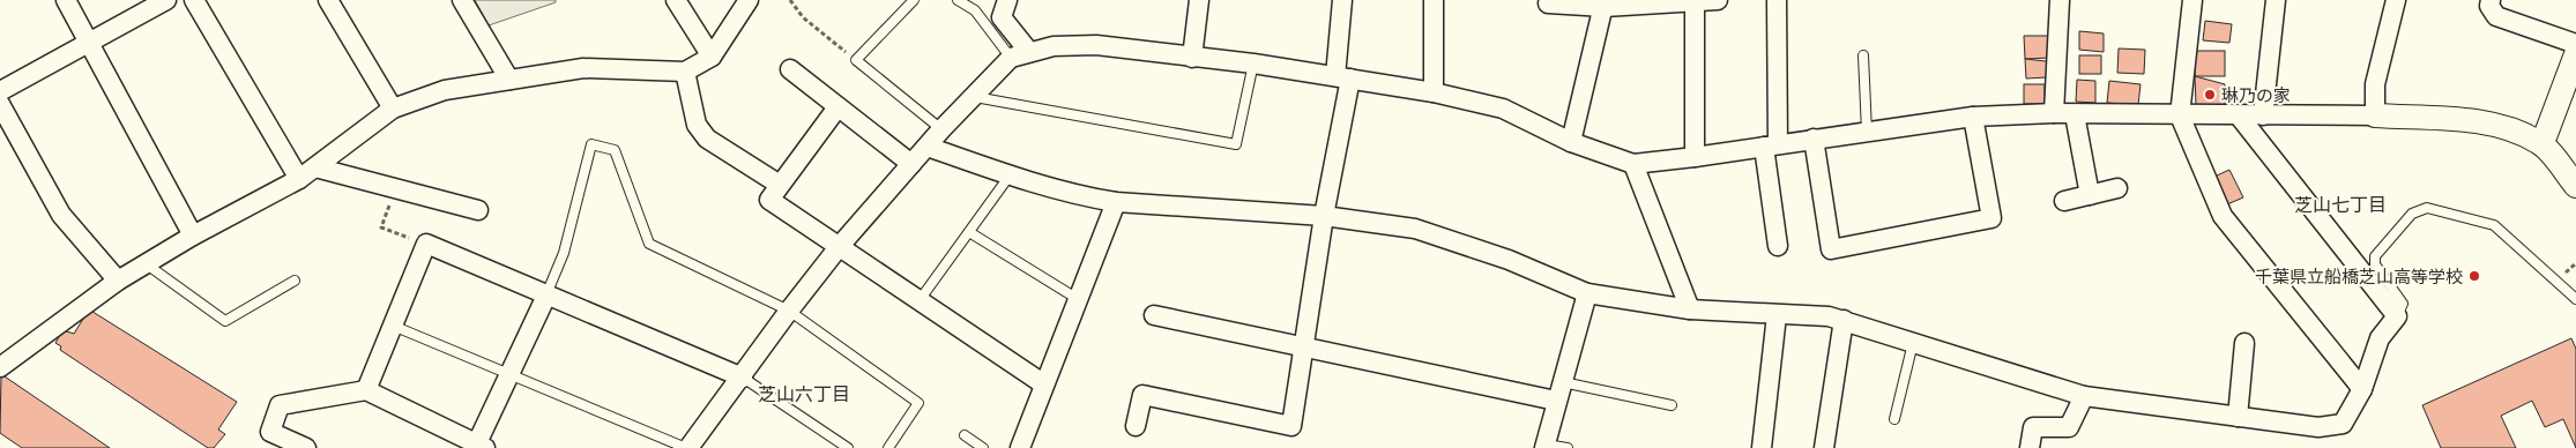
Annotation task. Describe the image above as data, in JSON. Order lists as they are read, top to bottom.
{
  "districts": ["芝山七丁目", "芝山六丁目"],
  "places": ["琳乃の家", "千葉県立船橋芝山高等学校"]
}
